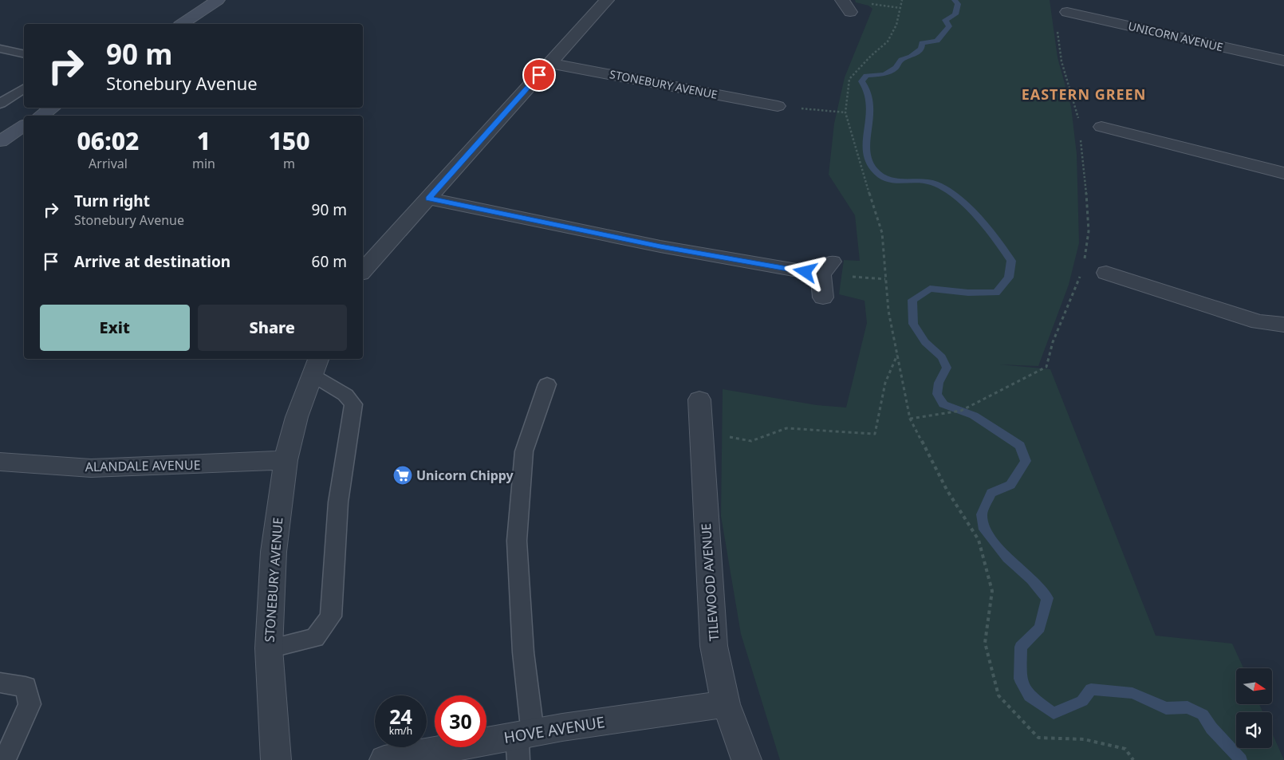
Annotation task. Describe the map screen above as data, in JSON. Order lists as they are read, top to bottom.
{
  "streets": {
    "street": [
      "UNICORN AVENUE",
      "STONEBURY AVENUE",
      "ALANDALE AVENUE",
      "TILEWOOD AVENUE",
      "HOVE AVENUE"
    ]
  },
  "crossings": [
    ["STONEBURY AVENUE", "ALANDALE AVENUE"],
    ["TILEWOOD AVENUE", "HOVE AVENUE"]
  ],
  "districts": ["EASTERN GREEN"],
  "places": {
    "supermarket": ["Unicorn Chippy"]
  },
  "north": "right",
  "page": {
    "turn": ["90 m", "Stonebury Avenue"],
    "eta": [
      "06:02",
      "Arrival",
      "1",
      "min",
      "150",
      "m"
    ],
    "list": [
      {
        "name": "Turn right",
        "note": "Stonebury Avenue",
        "value": "90 m"
      },
      {
        "name": "Arrive at destination",
        "value": "60 m"
      }
    ],
    "buttons": ["Exit", "Share"],
    "speed": "24 km/h",
    "limit": "30"
  }
}
